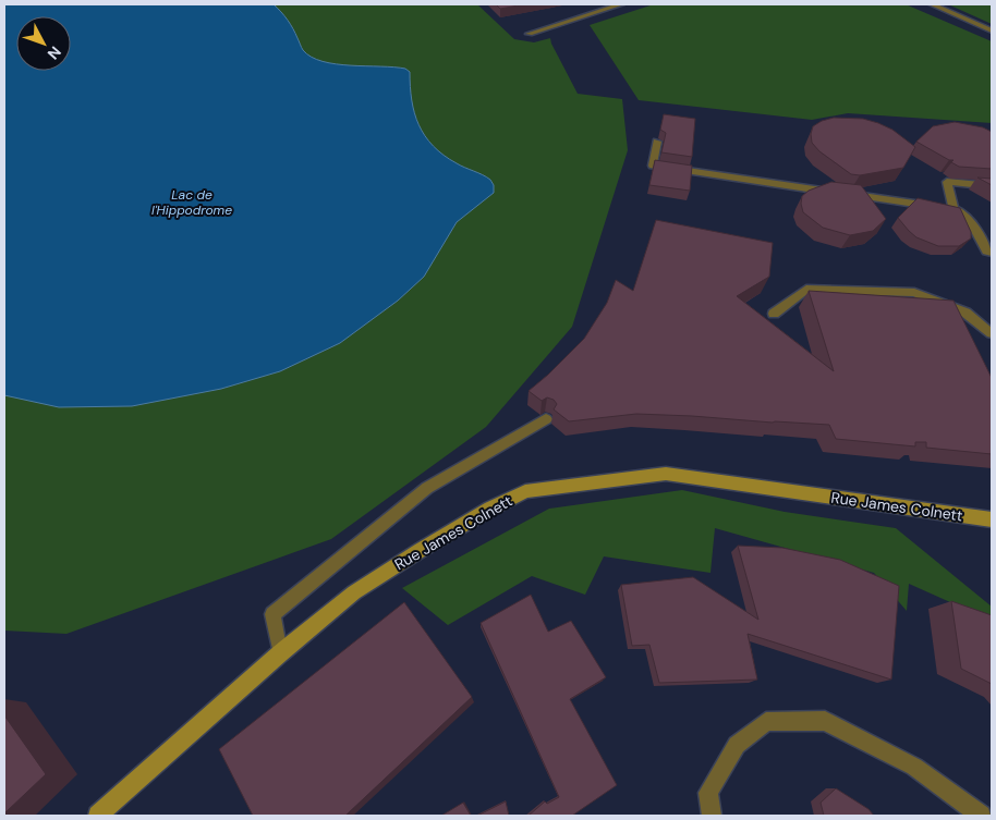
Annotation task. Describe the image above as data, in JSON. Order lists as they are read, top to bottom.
{
  "streets": {
    "main road": ["Rue James Colnett"]
  },
  "water": ["Lac de l'Hippodrome"],
  "north": "bottom right"
}
